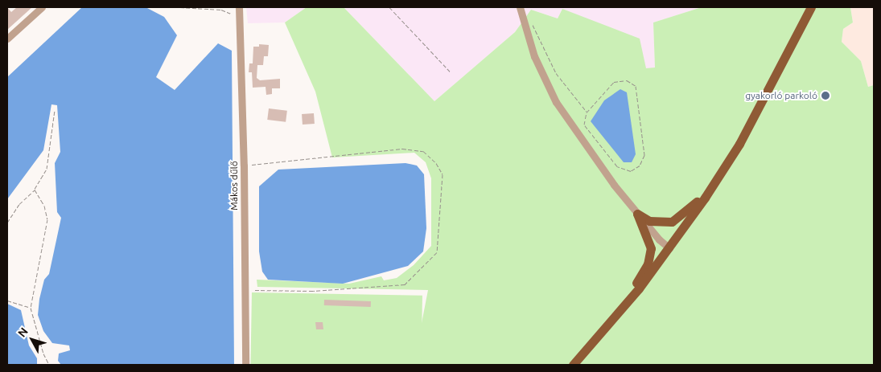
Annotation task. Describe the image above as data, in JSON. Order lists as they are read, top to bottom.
{
  "streets": {
    "street": ["Mákos dűlő"]
  },
  "places": ["gyakorló parkoló"],
  "north": "top left"
}
